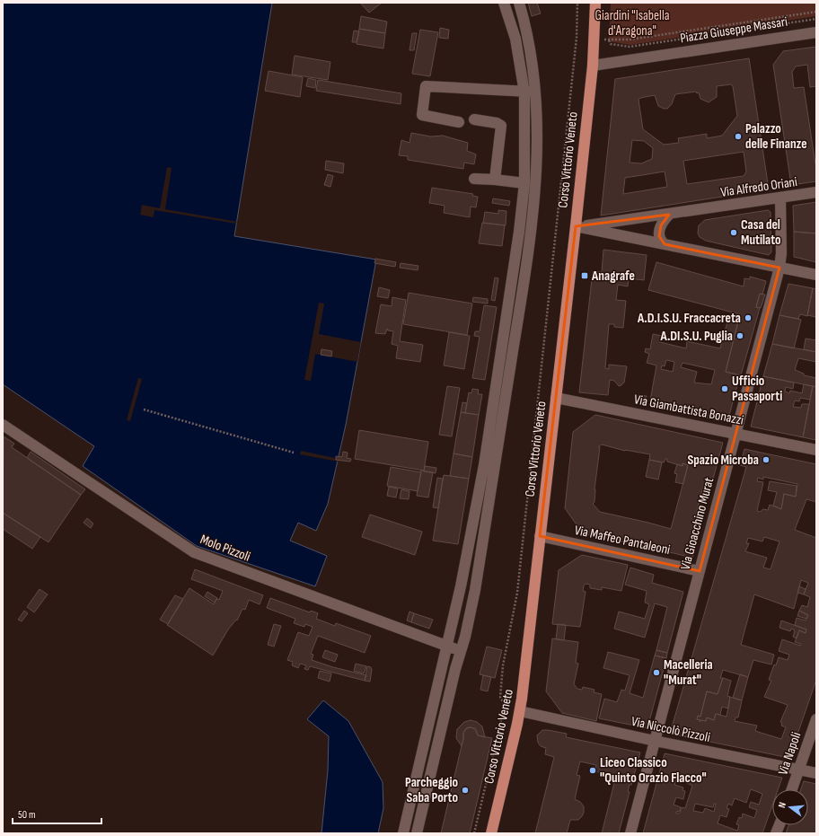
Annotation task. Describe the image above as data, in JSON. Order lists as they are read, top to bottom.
{
  "streets": {
    "main road": ["Corso Vittorio Veneto"],
    "street": [
      "Piazza Giuseppe Massari",
      "Via Alfredo Oriani",
      "Via Giambattista Bonazzi",
      "Via Gioacchino Murat",
      "Via Maffeo Pantaleoni",
      "Molo Pizzoli",
      "Via Niccolò Pizzoli",
      "Via Napoli"
    ]
  },
  "crossings": [
    ["Piazza Giuseppe Massari", "Corso Vittorio Veneto"],
    ["Corso Vittorio Veneto", "Via Alfredo Oriani"],
    ["Corso Vittorio Veneto", "Via Giambattista Bonazzi"],
    ["Corso Vittorio Veneto", "Via Maffeo Pantaleoni"],
    ["Corso Vittorio Veneto", "Via Niccolò Pizzoli"],
    ["Via Alfredo Oriani", "Via Gioacchino Murat"],
    ["Via Giambattista Bonazzi", "Via Gioacchino Murat"],
    ["Via Gioacchino Murat", "Via Maffeo Pantaleoni"],
    ["Via Gioacchino Murat", "Via Niccolò Pizzoli"],
    ["Via Niccolò Pizzoli", "Via Napoli"]
  ],
  "parks": ["Giardini \"Isabella d'Aragona\""],
  "places": {
    "other": [
      "Palazzo delle Finanze",
      "Casa del Mutilato",
      "A.D.I.S.U. Fraccacreta",
      "A.DI.S.U. Puglia",
      "Ufficio Passaporti",
      "Spazio Microba",
      "Macelleria \"Murat\"",
      "Liceo Classico \"Quinto Orazio Flacco\"",
      "Parcheggio Saba Porto"
    ],
    "transit": ["Anagrafe"]
  },
  "scale_bar": "50 m",
  "north": "left"
}
